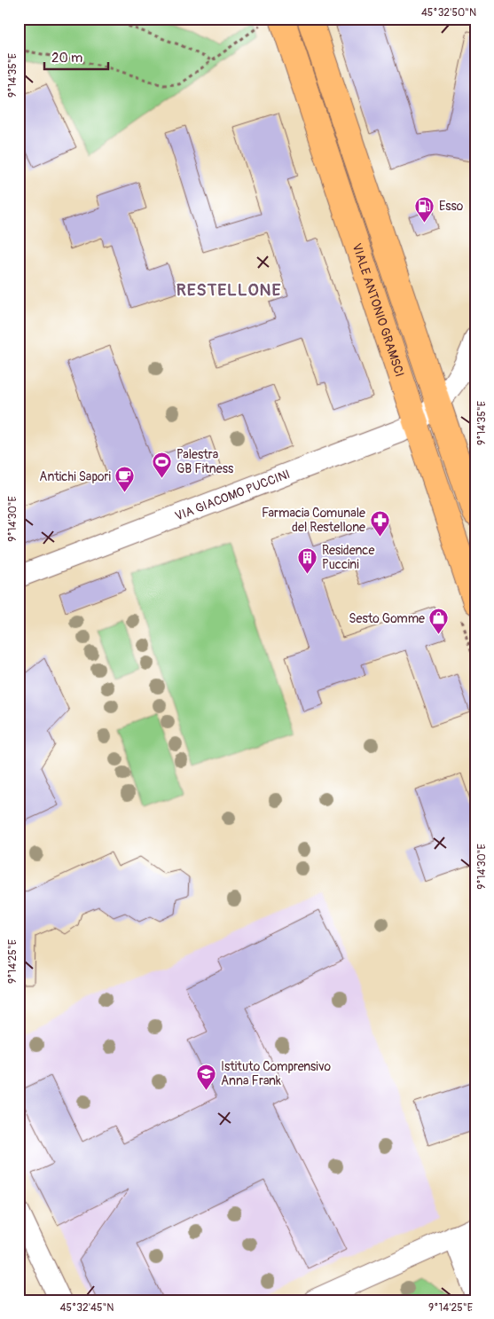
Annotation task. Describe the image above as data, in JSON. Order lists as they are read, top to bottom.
{
  "streets": {
    "main road": ["VIALE ANTONIO GRAMSCI"],
    "street": ["VIA GIACOMO PUCCINI"]
  },
  "crossings": [
    ["VIALE ANTONIO GRAMSCI", "VIA GIACOMO PUCCINI"]
  ],
  "districts": ["RESTELLONE"],
  "places": {
    "fuel station": ["Esso"],
    "sports": ["Palestra GB Fitness"],
    "cafe": ["Antichi Sapori"],
    "pharmacy": ["Farmacia Comunale del Restellone"],
    "building": ["Residence Puccini"],
    "shop": ["Sesto Gomme"],
    "school or university": ["Istituto Comprensivo Anna Frank"]
  },
  "scale_bar": "20 m",
  "coordinates": [
    "45°32'50\"N",
    "9°14'35\"E",
    "9°14'30\"E",
    "9°14'25\"E",
    "45°32'45\"N"
  ]
}
